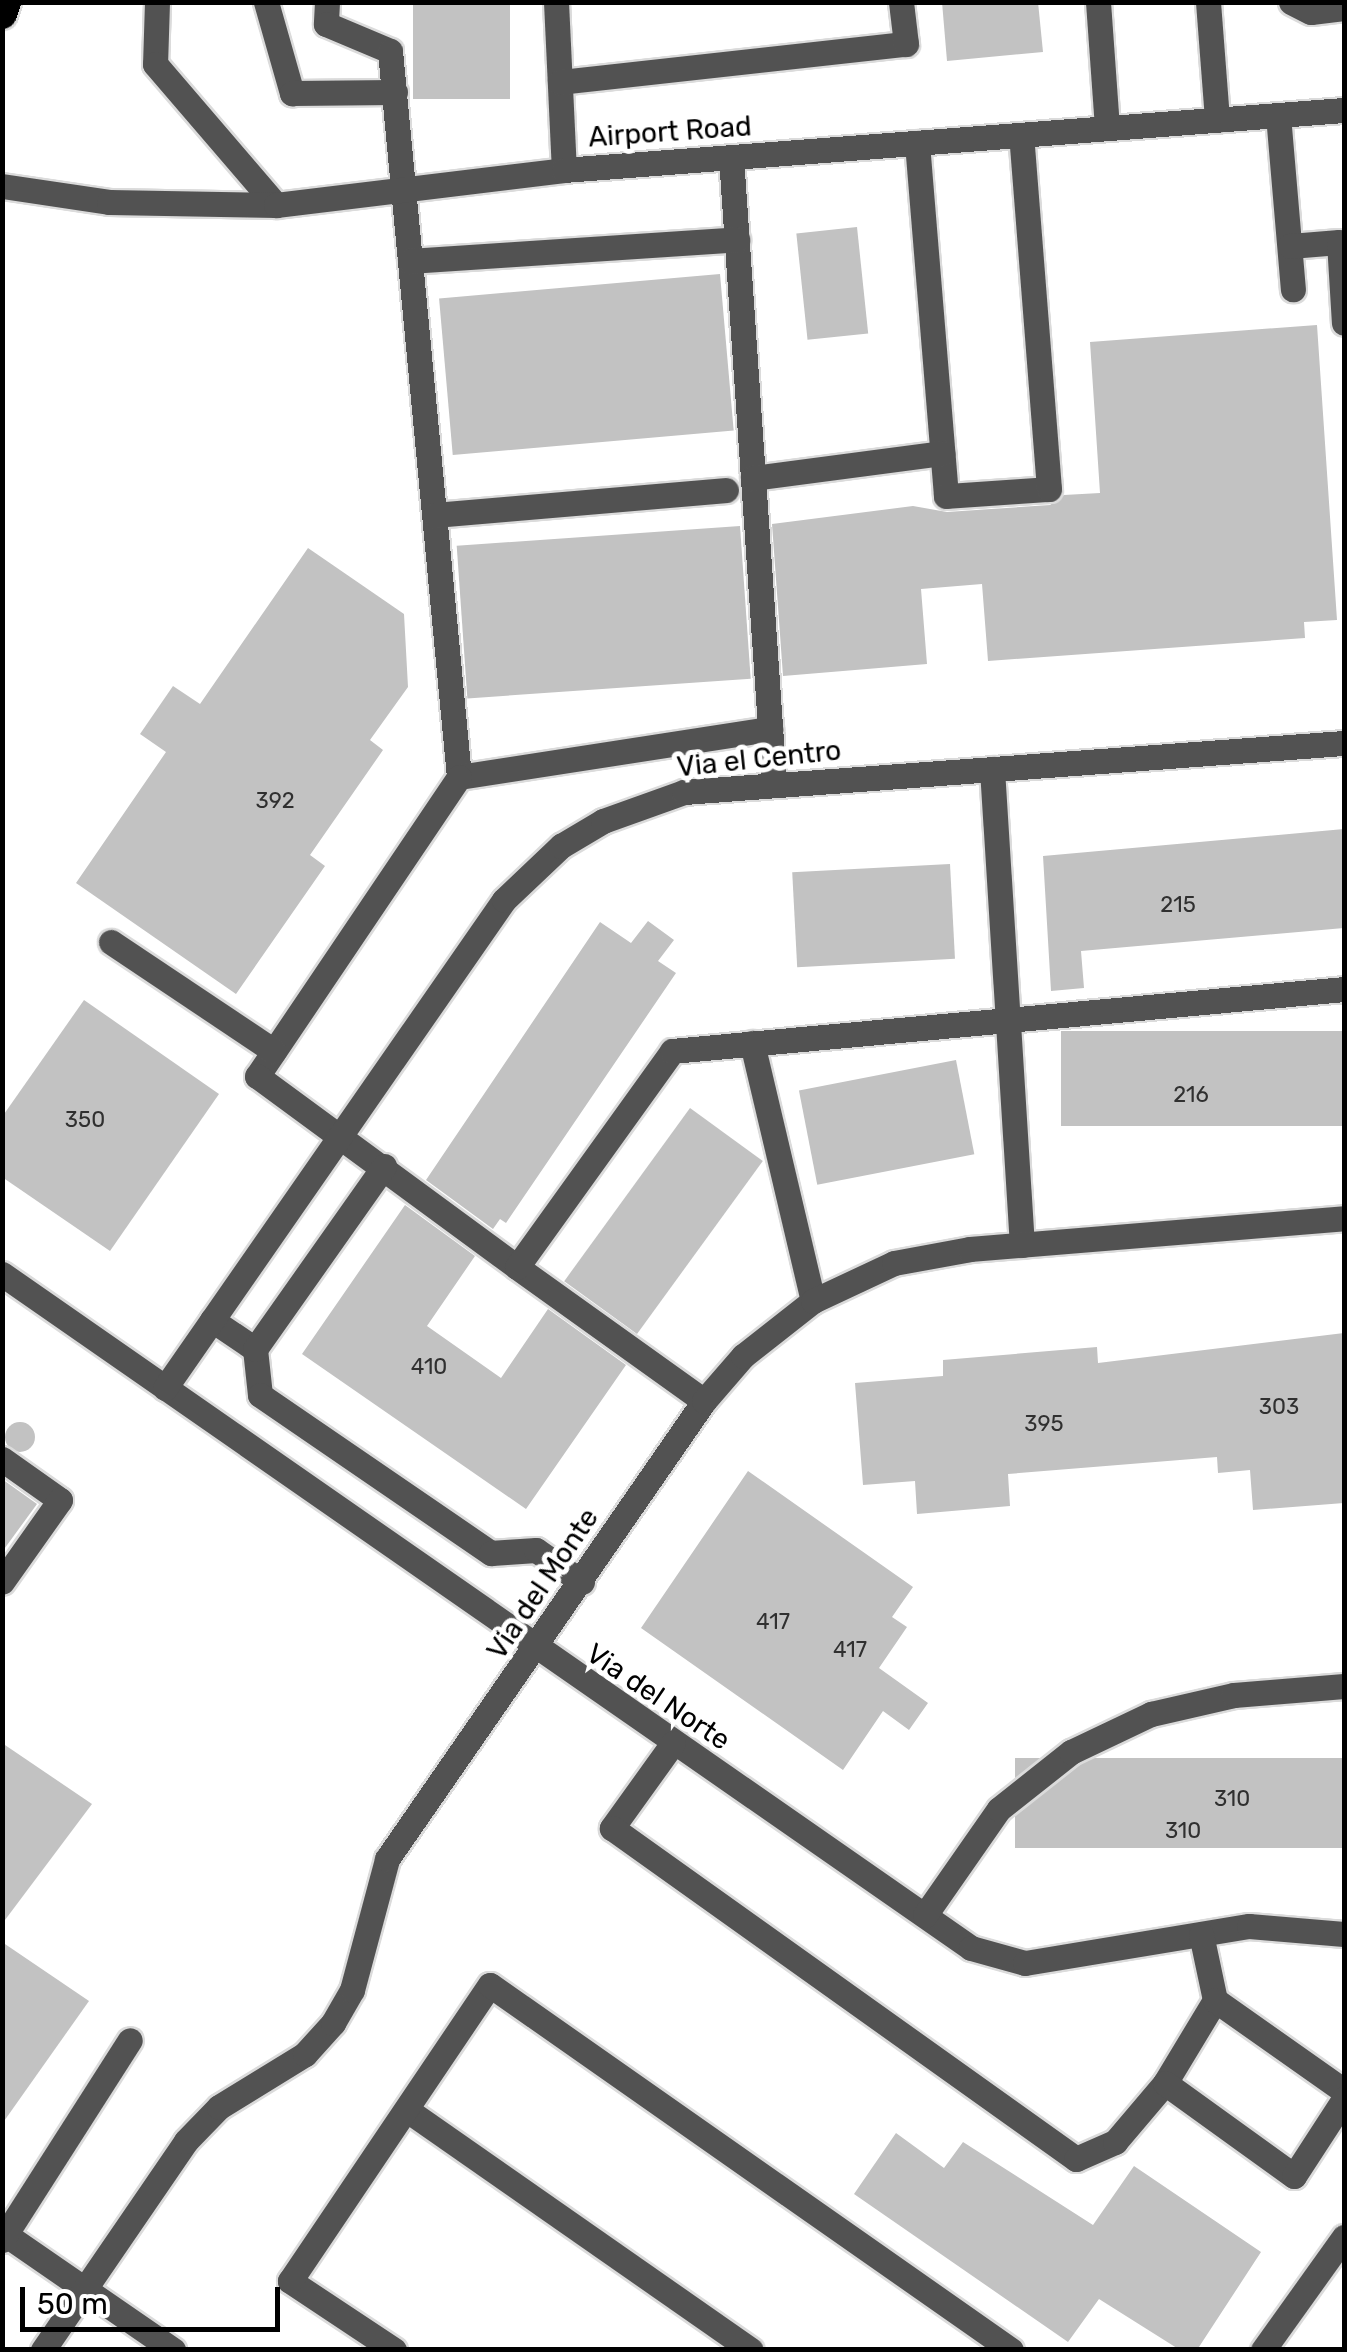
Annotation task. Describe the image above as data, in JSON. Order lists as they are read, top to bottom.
{
  "streets": {
    "street": [
      "Airport Road",
      "Via el Centro",
      "Via del Monte",
      "Via del Norte"
    ]
  },
  "crossings": [
    ["Via el Centro", "Via del Norte"],
    ["Via del Monte", "Via del Norte"]
  ],
  "house_numbers": [
    "392",
    "215",
    "216",
    "350",
    "410",
    "303",
    "395",
    "417",
    "417",
    "310",
    "310"
  ],
  "scale_bar": "50 m"
}
